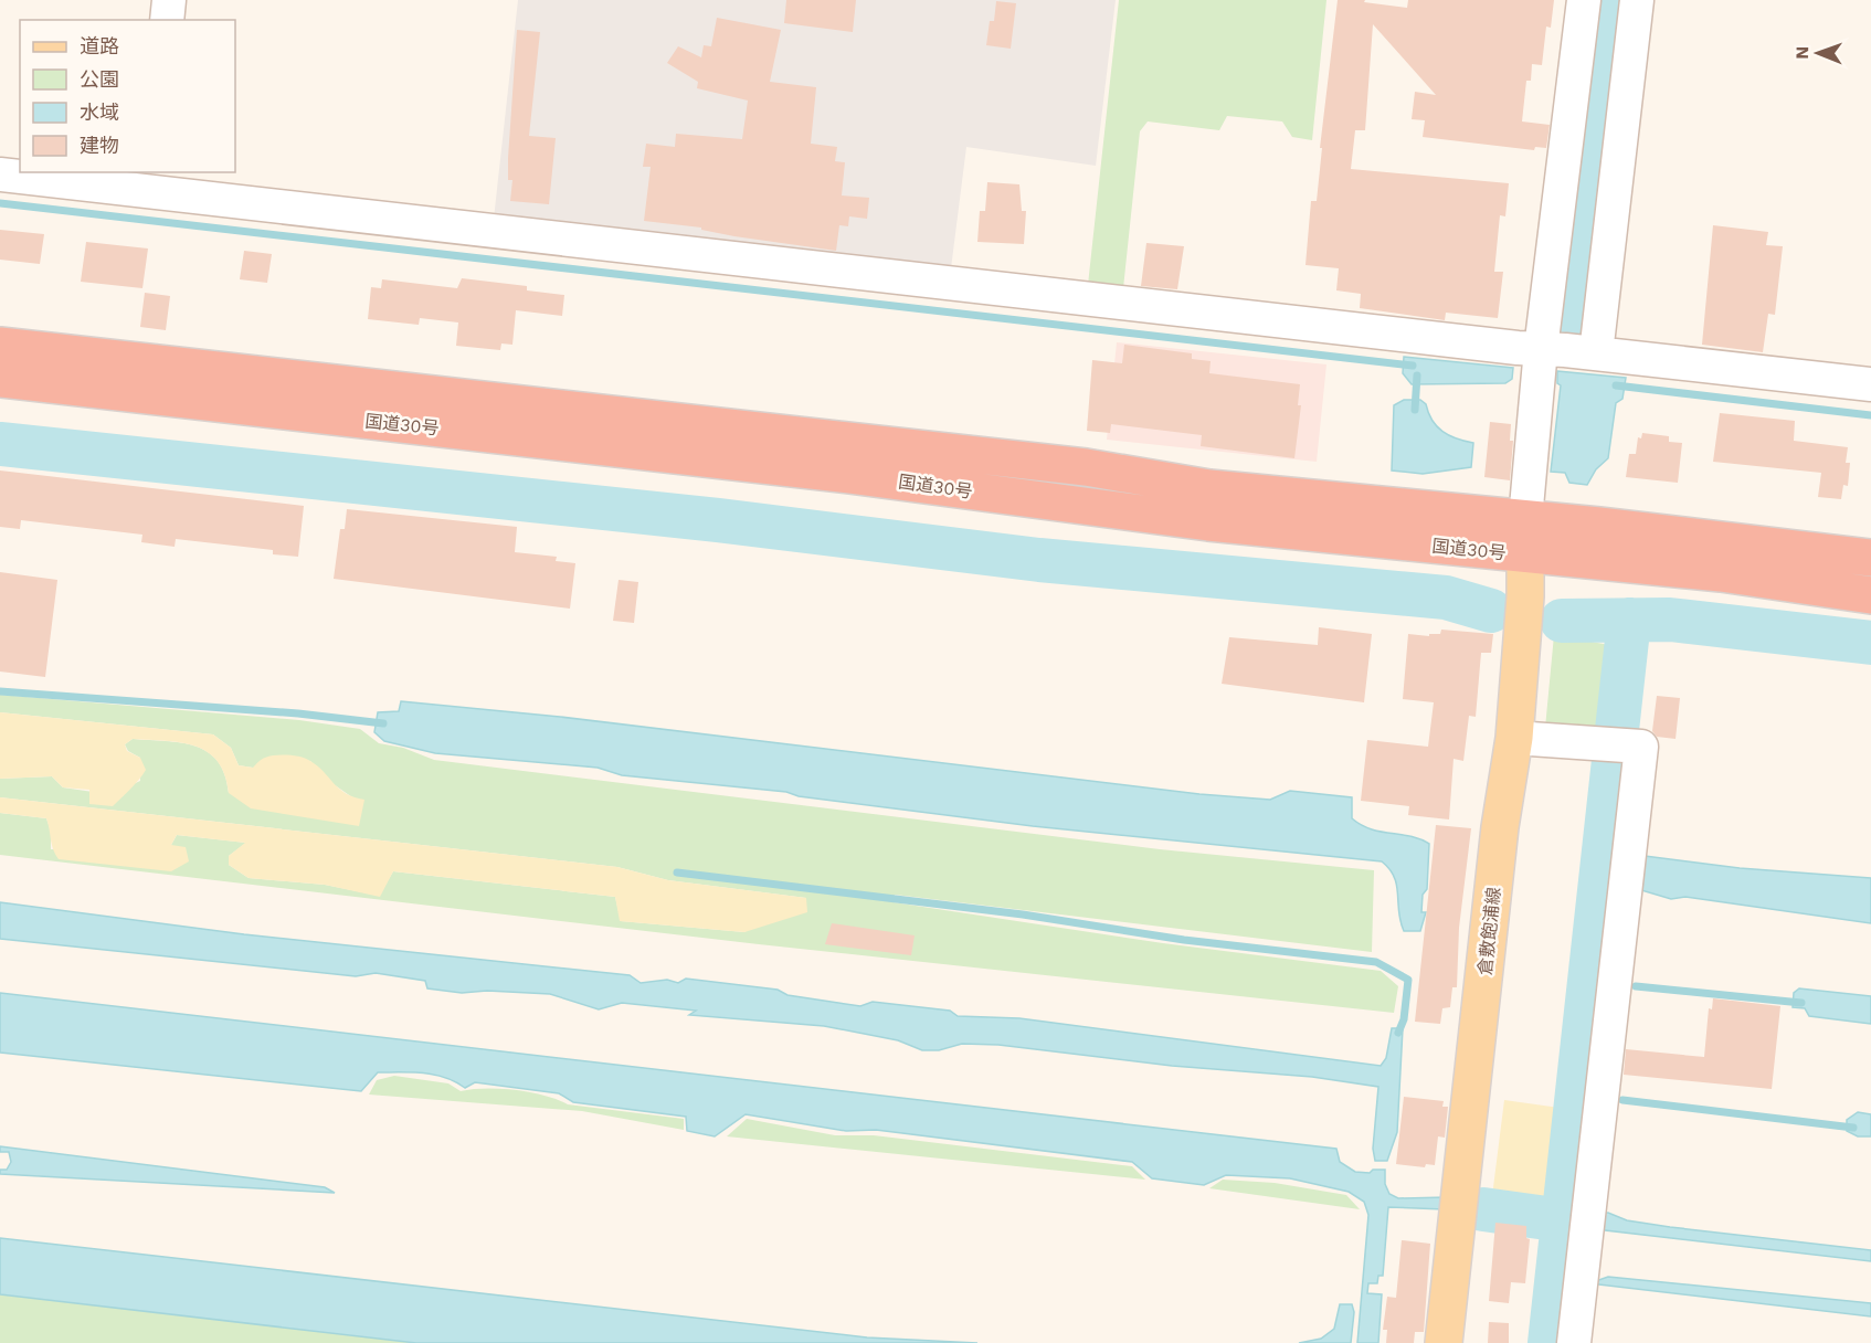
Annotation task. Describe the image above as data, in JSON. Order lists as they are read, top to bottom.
{
  "streets": {
    "highway": ["国道30号"],
    "main road": ["倉敷飽浦線"]
  },
  "crossings": [
    ["国道30号", "倉敷飽浦線"]
  ],
  "legend": [
    "道路",
    "公園",
    "水域",
    "建物"
  ],
  "north": "left"
}
